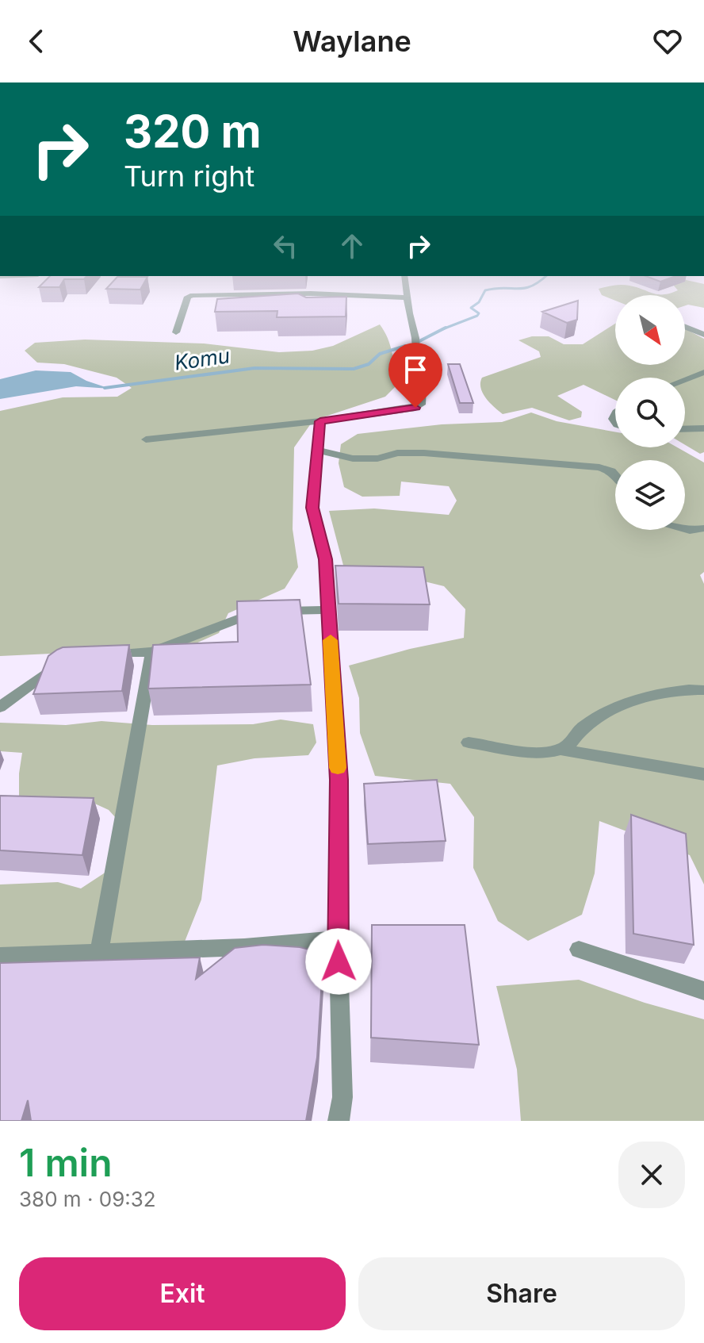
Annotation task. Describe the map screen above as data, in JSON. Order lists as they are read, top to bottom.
{
  "water": ["Komu"],
  "north": "bottom right",
  "page": {
    "header": "Waylane",
    "turn": ["320 m", "Turn right"],
    "heading": ["1 min", "380 m · 09:32"],
    "buttons": ["Exit", "Share"]
  }
}
